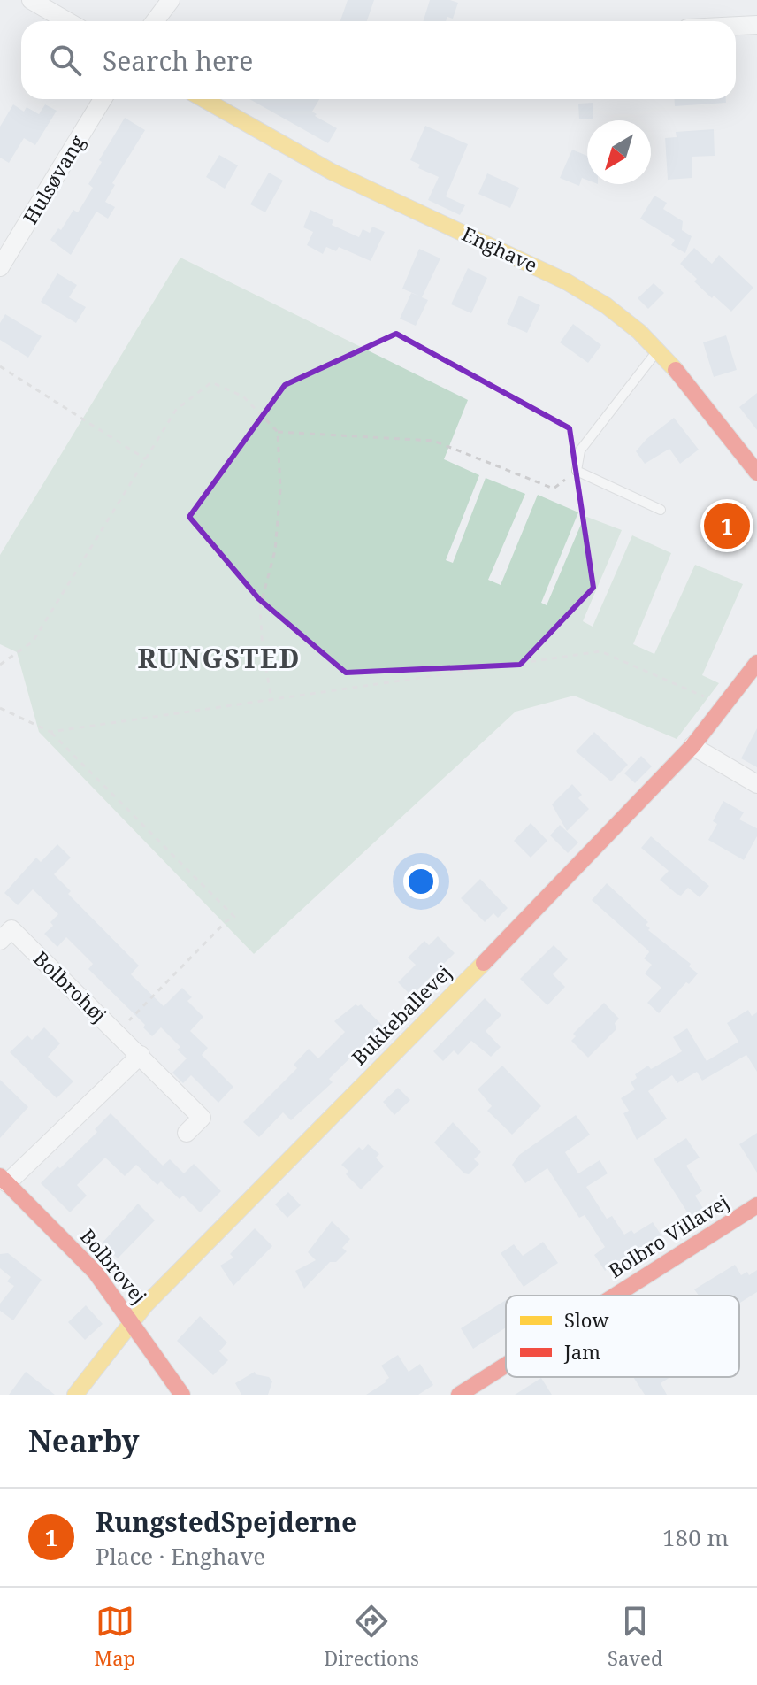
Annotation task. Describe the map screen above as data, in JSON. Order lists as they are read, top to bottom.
{
  "streets": {
    "street": [
      "Hulsøvang",
      "Enghave",
      "Bolbrohøj",
      "Bukkeballevej",
      "Bolbro Villavej",
      "Bolbrovej"
    ]
  },
  "crossings": [
    ["Bukkeballevej", "Bolbrovej"]
  ],
  "districts": ["RUNGSTED"],
  "legend": ["Slow", "Jam"],
  "north": "bottom left",
  "page": {
    "search": "Search here",
    "pins": "1",
    "heading": "Nearby",
    "list": [
      {
        "mark": "1",
        "name": "RungstedSpejderne",
        "note": "Place · Enghave",
        "value": "180 m"
      }
    ],
    "nav": ["Map", "Directions", "Saved"]
  }
}
